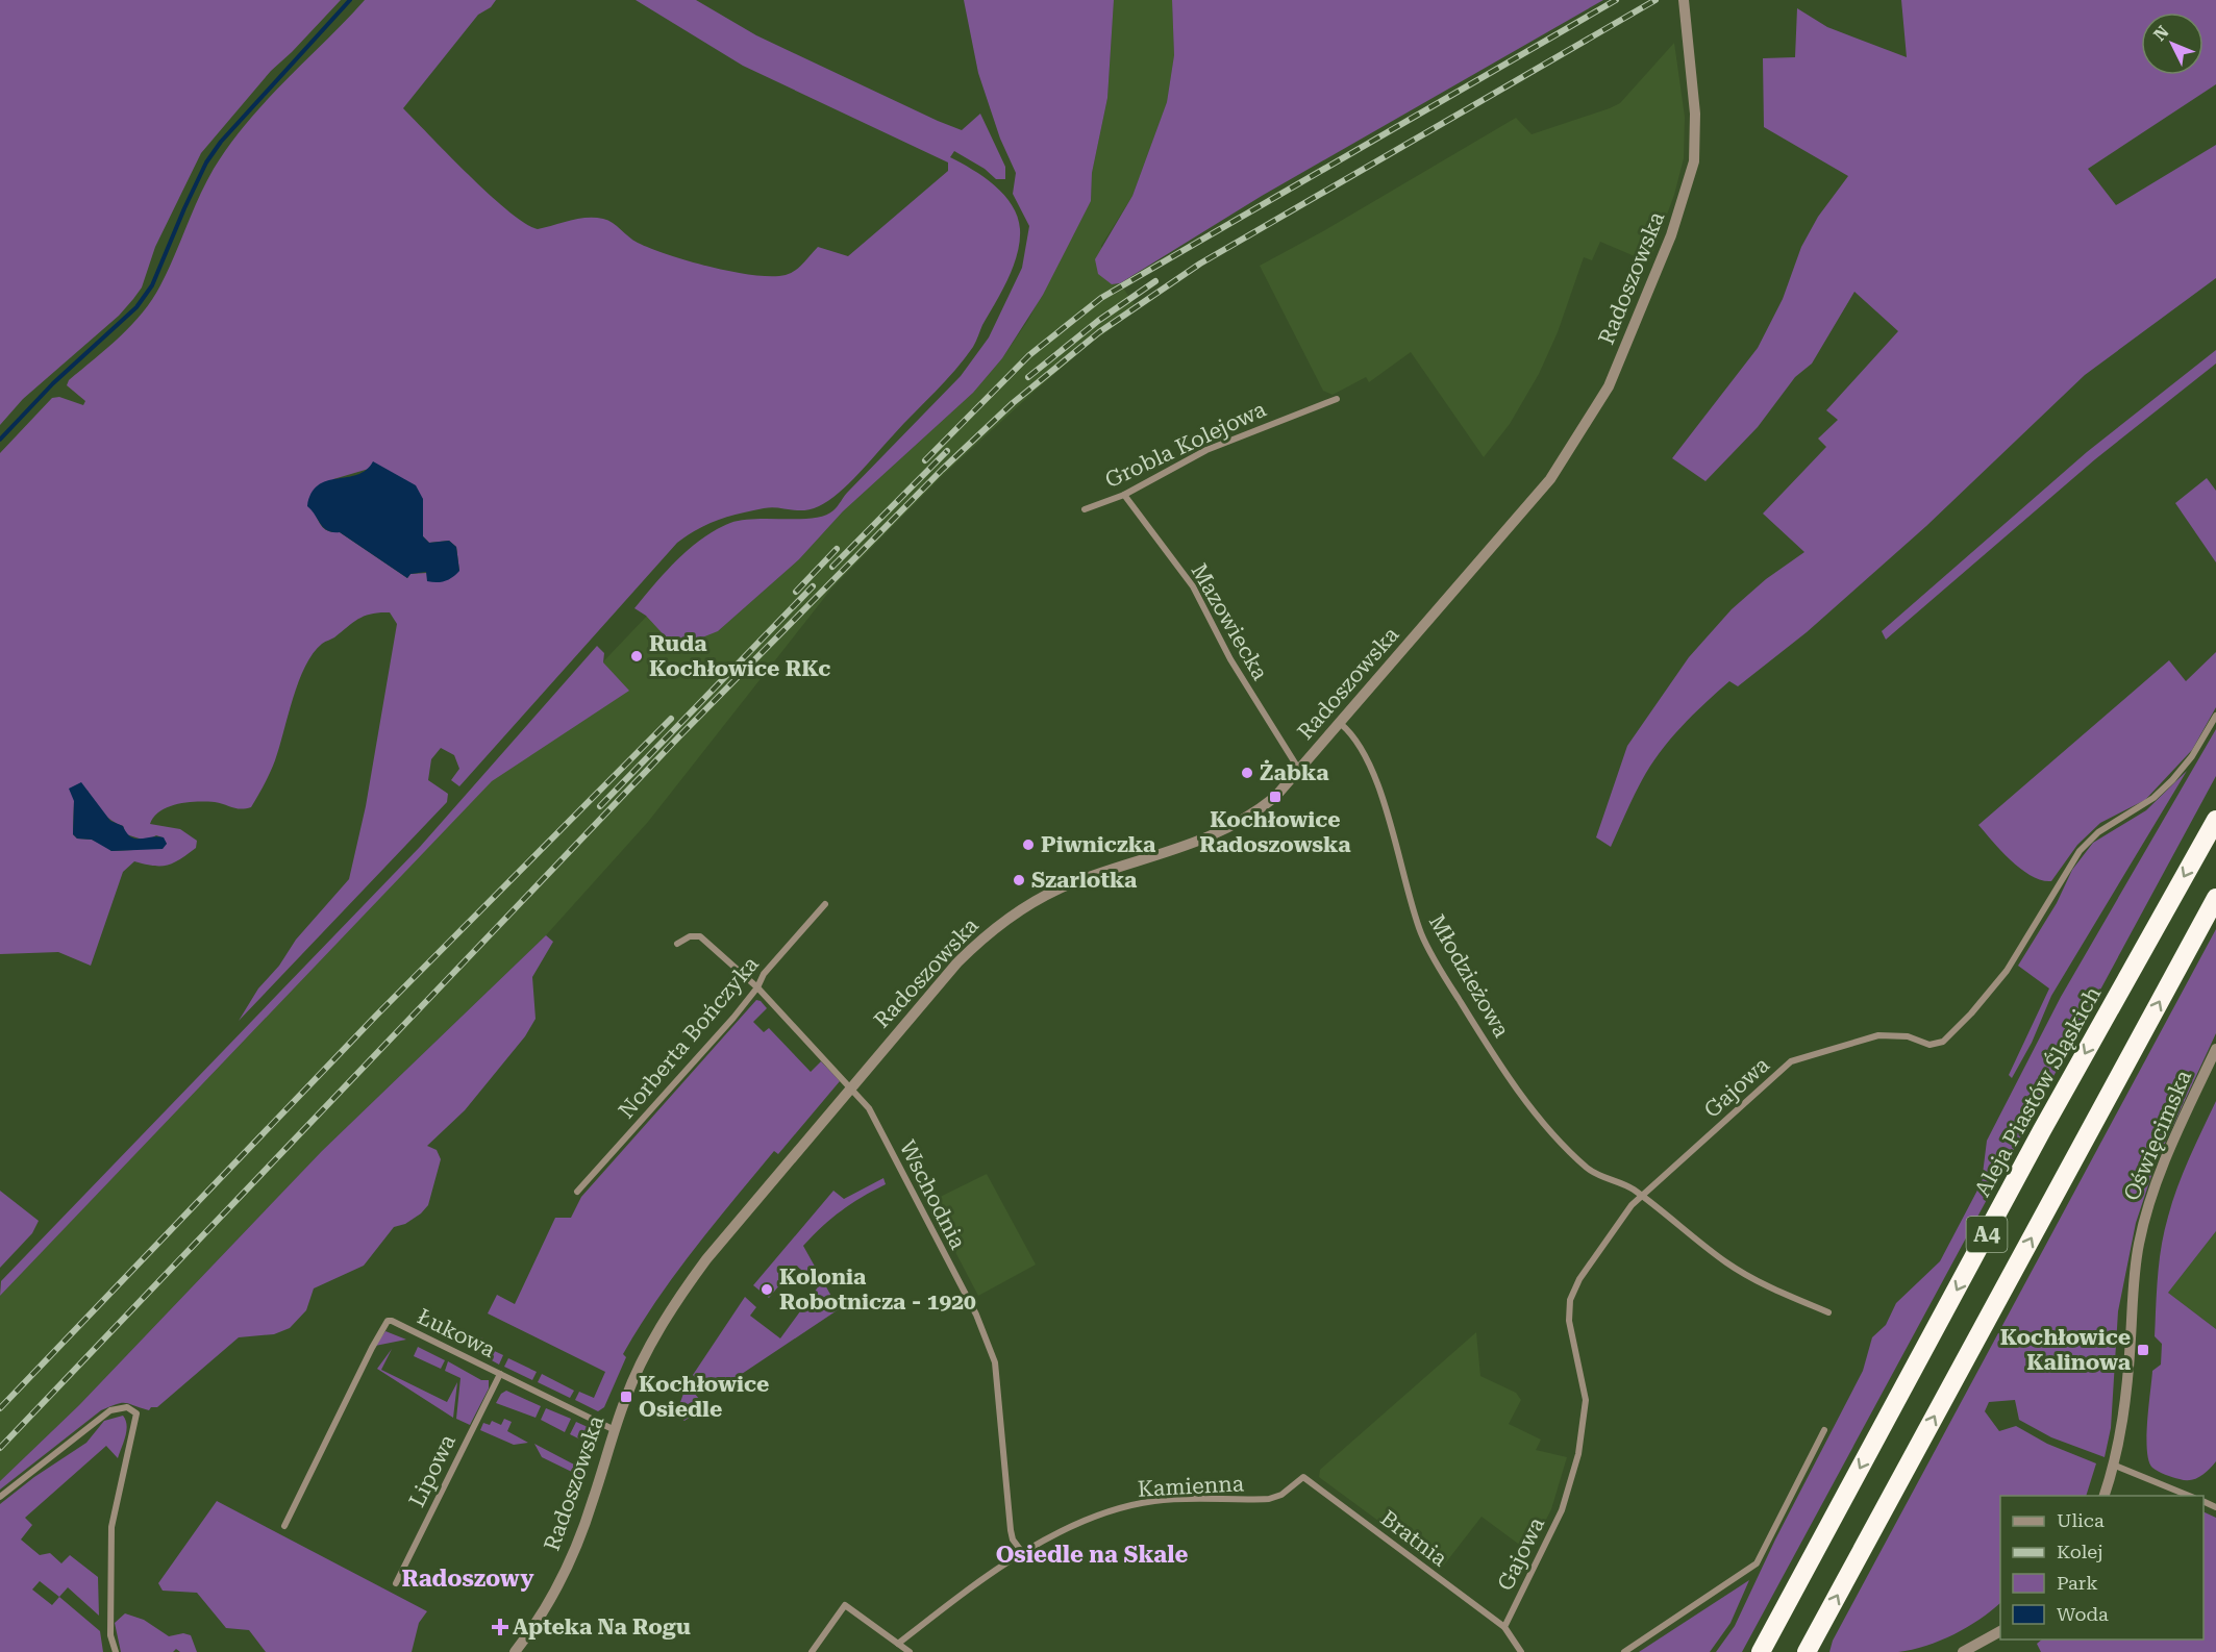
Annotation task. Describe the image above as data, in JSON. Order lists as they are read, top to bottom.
{
  "streets": {
    "highway": ["Aleja Piastów Śląskich", "A4"],
    "street": [
      "Radoszowska",
      "Grobla Kolejowa",
      "Mazowiecka",
      "Młodzieżowa",
      "Norberta Bończyka",
      "Gajowa",
      "Oświęcimska",
      "Wschodnia",
      "Łukowa",
      "Lipowa",
      "Kamienna",
      "Bratnia"
    ]
  },
  "crossings": [
    ["Radoszowska", "Mazowiecka"],
    ["Radoszowska", "Młodzieżowa"],
    ["Radoszowska", "Wschodnia"],
    ["Radoszowska", "Łukowa"],
    ["Grobla Kolejowa", "Mazowiecka"],
    ["Młodzieżowa", "Gajowa"],
    ["Norberta Bończyka", "Wschodnia"],
    ["Gajowa", "Bratnia"],
    ["Wschodnia", "Kamienna"],
    ["Łukowa", "Lipowa"],
    ["Kamienna", "Bratnia"]
  ],
  "districts": ["Osiedle na Skale", "Radoszowy"],
  "places": {
    "other": [
      "Ruda Kochłowice RKc",
      "Żabka",
      "Piwniczka",
      "Szarlotka",
      "Kolonia Robotnicza - 1920"
    ],
    "transit": ["Kochłowice Radoszowska", "Kochłowice Kalinowa", "Kochłowice Osiedle"],
    "health": ["Apteka Na Rogu"]
  },
  "legend": [
    "Ulica",
    "Kolej",
    "Park",
    "Woda"
  ],
  "north": "top left"
}
